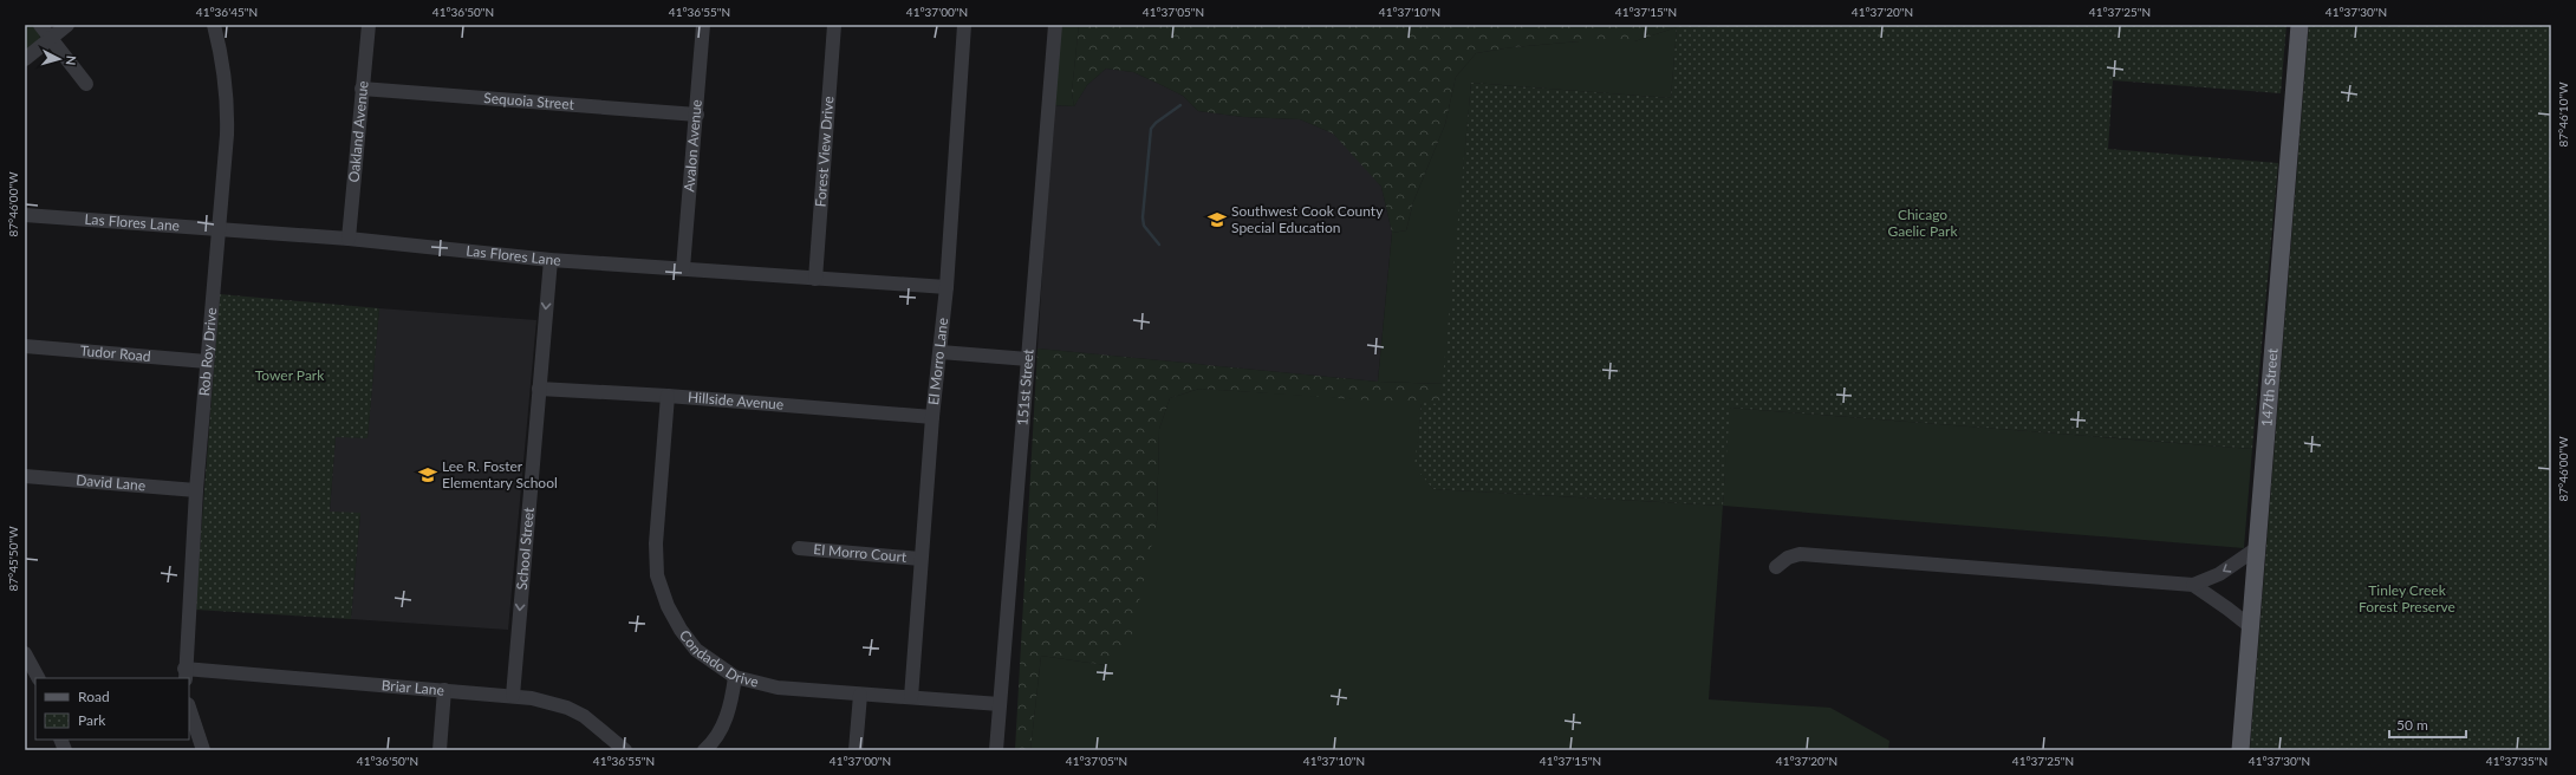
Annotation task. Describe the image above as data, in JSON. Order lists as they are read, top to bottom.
{
  "streets": {
    "main road": ["147th Street"],
    "street": [
      "Sequoia Street",
      "Oakland Avenue",
      "Avalon Avenue",
      "Forest View Drive",
      "Las Flores Lane",
      "Rob Roy Drive",
      "Tudor Road",
      "El Morro Lane",
      "151st Street",
      "Hillside Avenue",
      "David Lane",
      "School Street",
      "El Morro Court",
      "Condado Drive",
      "Briar Lane"
    ]
  },
  "crossings": [
    ["Sequoia Street", "Oakland Avenue"],
    ["Sequoia Street", "Avalon Avenue"],
    ["Oakland Avenue", "Las Flores Lane"],
    ["Avalon Avenue", "Las Flores Lane"],
    ["Forest View Drive", "Las Flores Lane"],
    ["Las Flores Lane", "Rob Roy Drive"],
    ["Las Flores Lane", "El Morro Lane"],
    ["Las Flores Lane", "School Street"],
    ["Rob Roy Drive", "Tudor Road"],
    ["Rob Roy Drive", "David Lane"],
    ["Rob Roy Drive", "Briar Lane"],
    ["El Morro Lane", "Hillside Avenue"],
    ["El Morro Lane", "El Morro Court"],
    ["El Morro Lane", "Condado Drive"],
    ["151st Street", "Condado Drive"],
    ["Hillside Avenue", "School Street"],
    ["Hillside Avenue", "Condado Drive"],
    ["School Street", "Briar Lane"]
  ],
  "one_way": ["School Street"],
  "parks": ["Chicago Gaelic Park", "Tower Park", "Tinley Creek Forest Preserve"],
  "places": {
    "school or university": ["Southwest Cook County Special Education", "Lee R. Foster Elementary School"]
  },
  "legend": ["Road", "Park"],
  "scale_bar": "50 m",
  "north": "right",
  "coordinates": [
    "41°36'45\"N",
    "41°36'50\"N",
    "41°36'55\"N",
    "41°37'00\"N",
    "41°37'05\"N",
    "41°37'10\"N",
    "41°37'15\"N",
    "41°37'20\"N",
    "41°37'25\"N",
    "41°37'30\"N",
    "87°46'10\"W",
    "87°46'00\"W",
    "87°45'50\"W",
    "41°37'35\"N"
  ]
}
